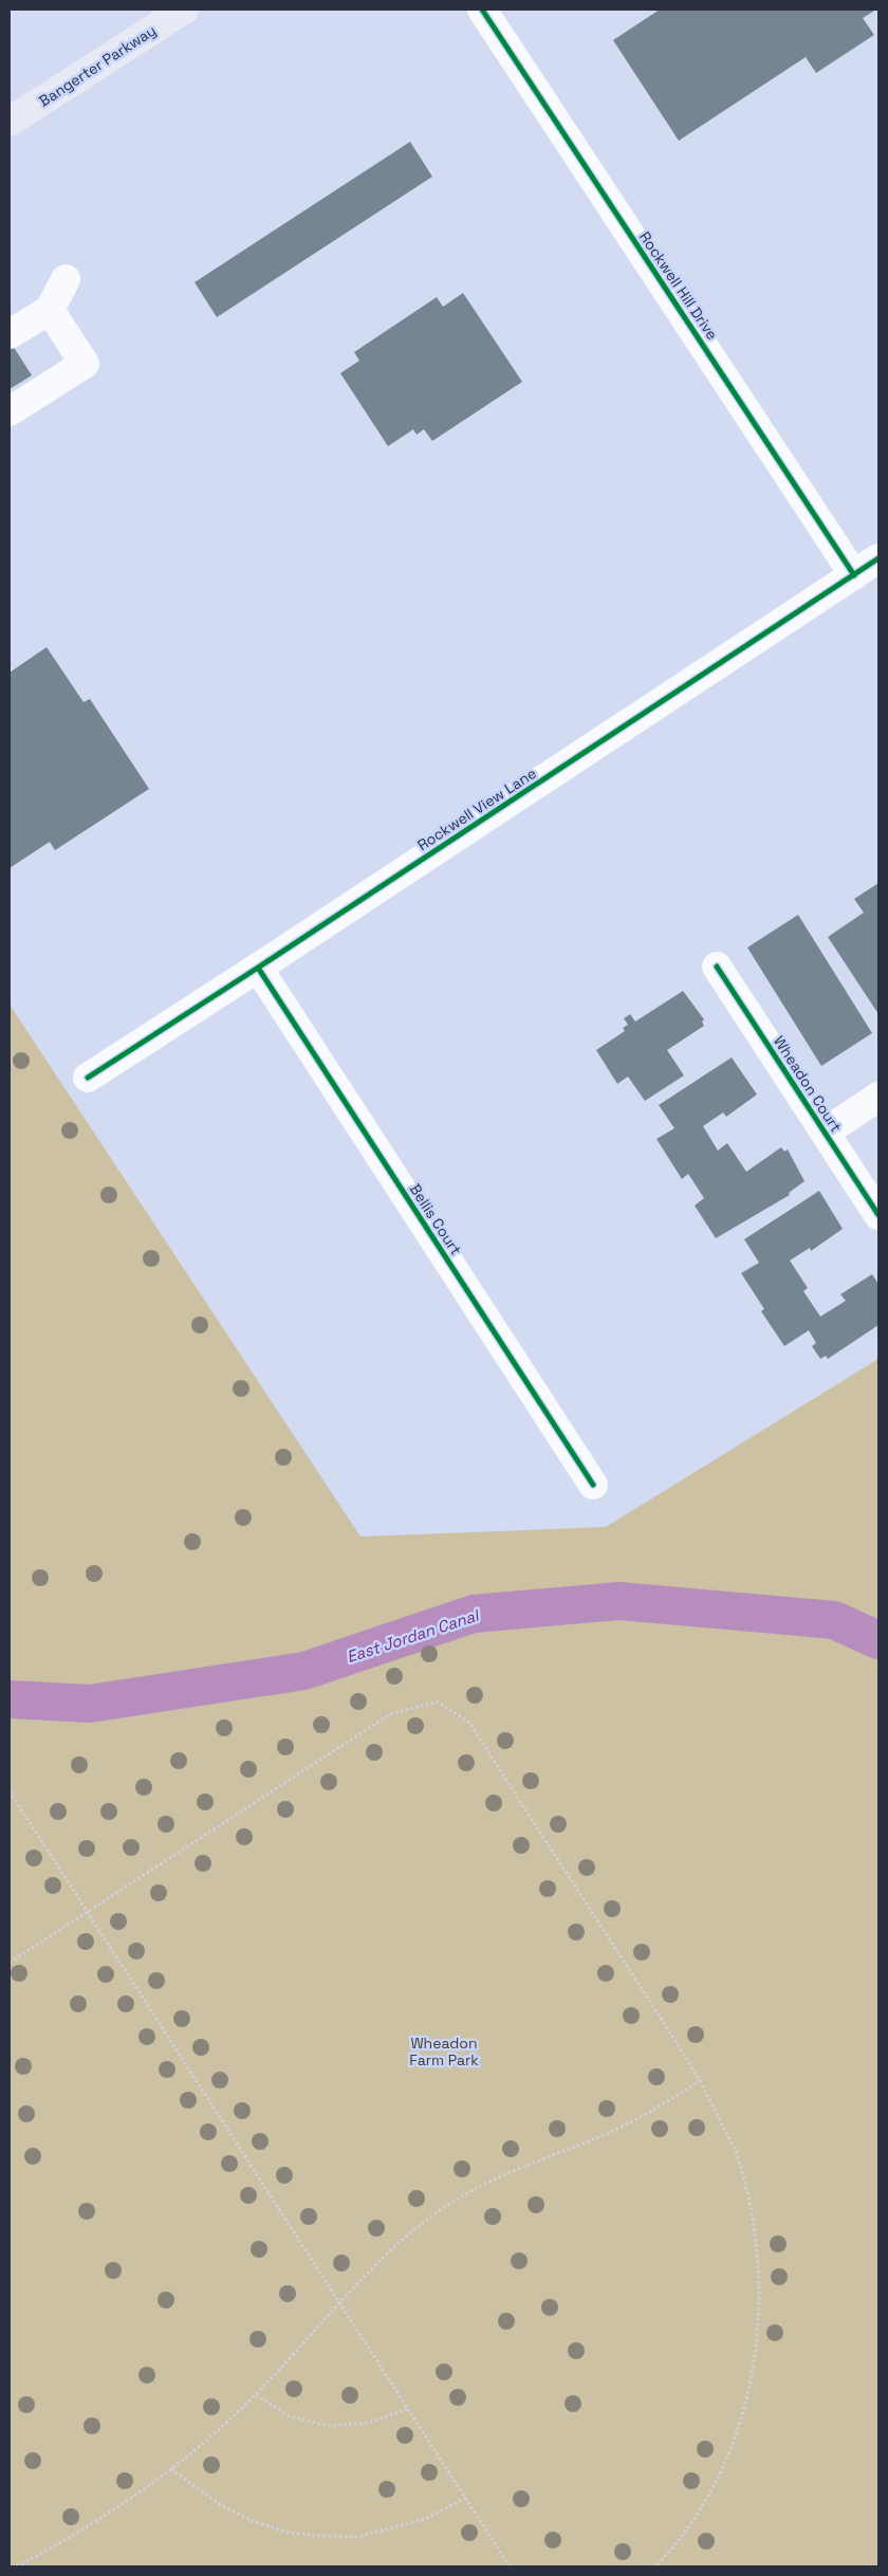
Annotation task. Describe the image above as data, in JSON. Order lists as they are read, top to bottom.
{
  "streets": {
    "main road": ["Bangerter Parkway"],
    "street": [
      "Rockwell Hill Drive",
      "Rockwell View Lane",
      "Wheadon Court",
      "Bellis Court"
    ]
  },
  "crossings": [
    ["Rockwell Hill Drive", "Rockwell View Lane"],
    ["Rockwell View Lane", "Bellis Court"]
  ],
  "water": ["East Jordan Canal"],
  "parks": ["Wheadon Farm Park"]
}
